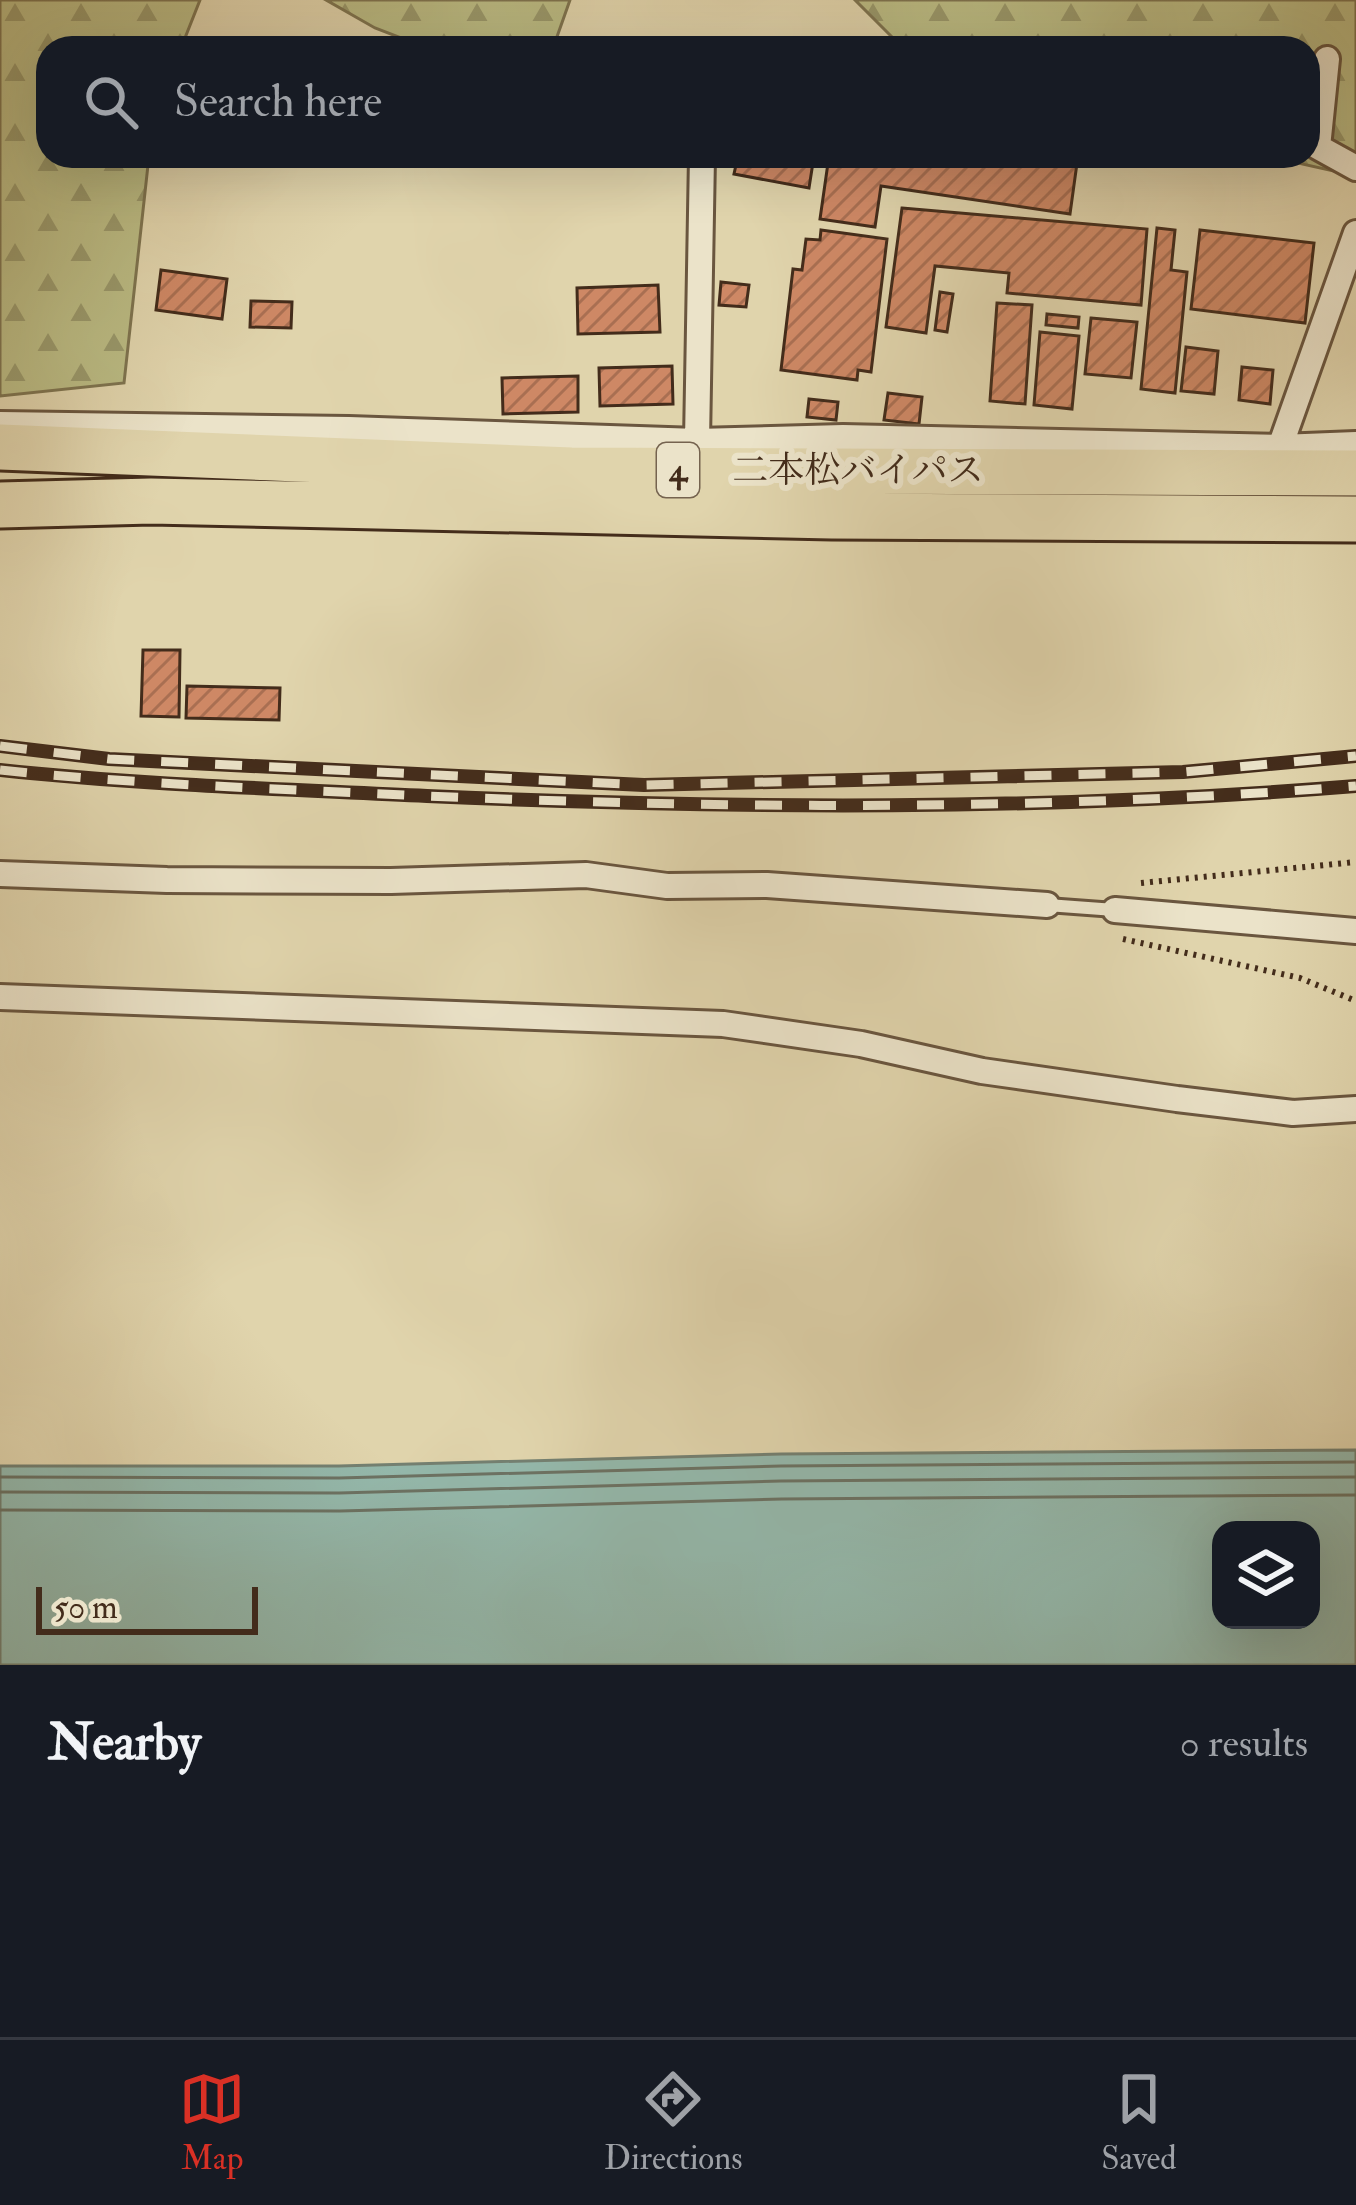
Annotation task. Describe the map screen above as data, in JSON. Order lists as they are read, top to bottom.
{
  "streets": {
    "highway": ["4", "二本松バイパス"]
  },
  "scale_bar": "50 m",
  "page": {
    "search": "Search here",
    "scale": "50 m",
    "heading": ["Nearby", "0 results"],
    "nav": ["Map", "Directions", "Saved"]
  }
}
